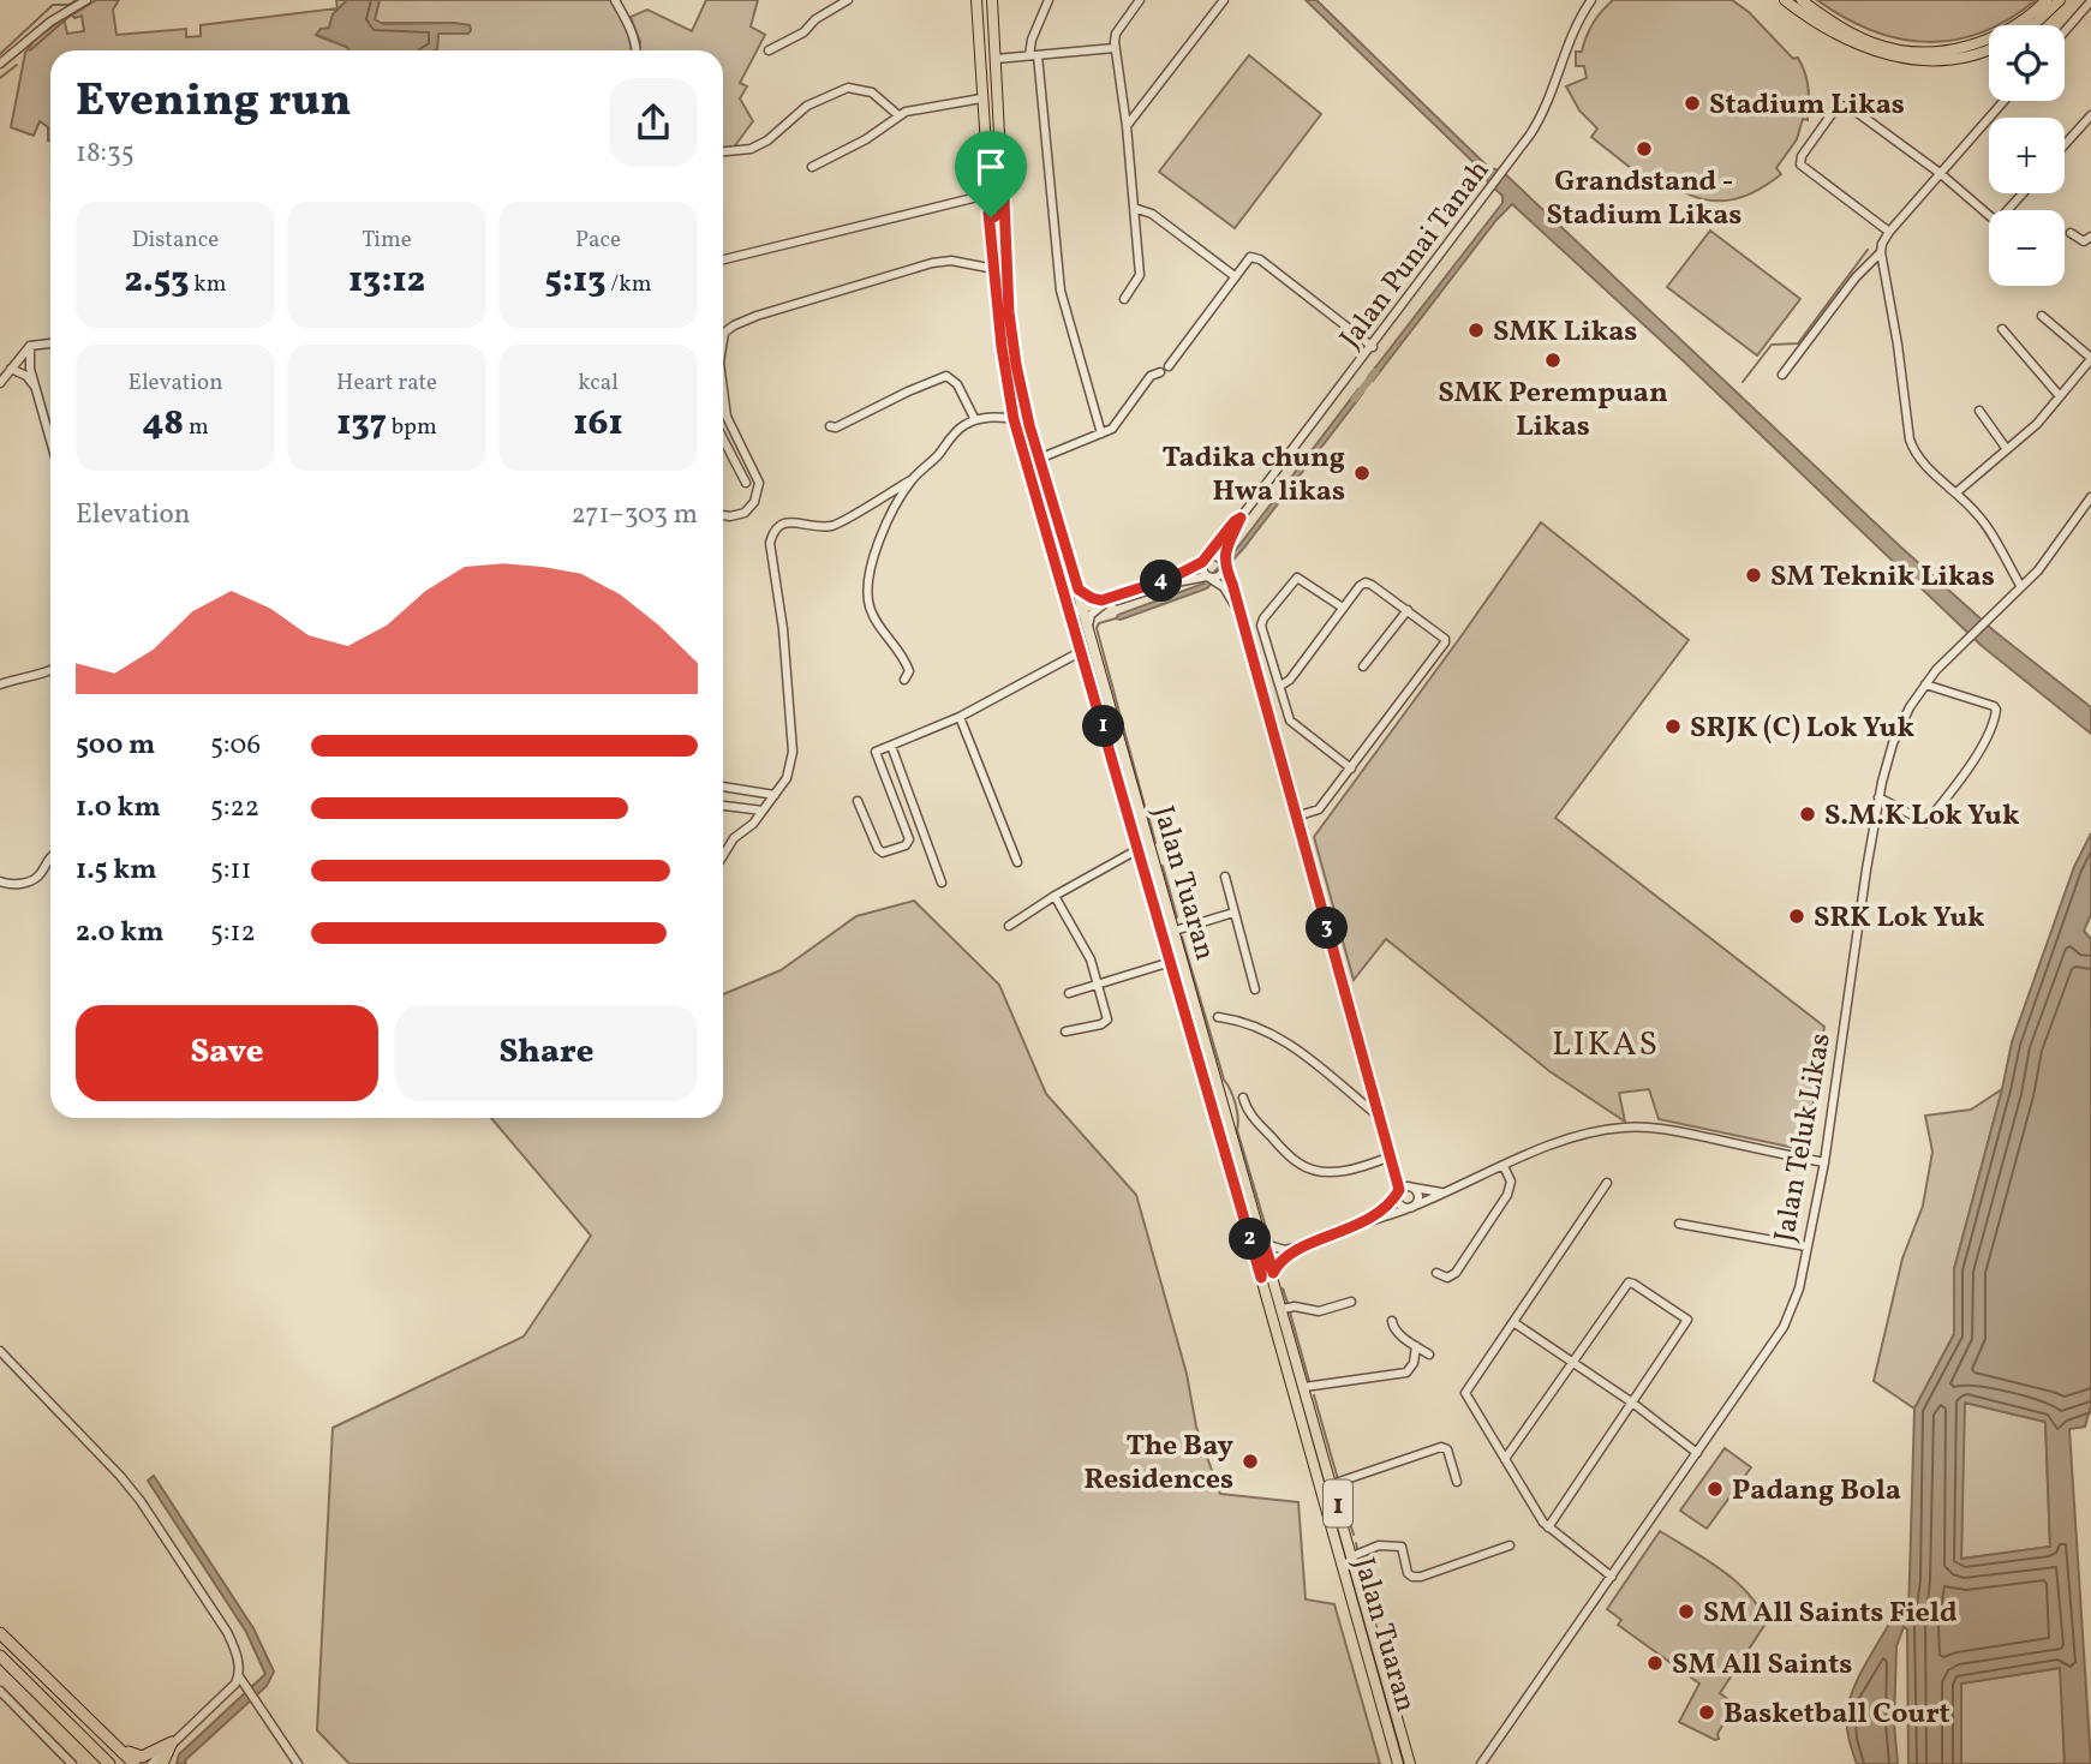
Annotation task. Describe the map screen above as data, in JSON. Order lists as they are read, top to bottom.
{
  "streets": {
    "main road": ["Jalan Tuaran", "1"],
    "street": ["Jalan Punai Tanah", "Jalan Teluk Likas"]
  },
  "districts": ["LIKAS"],
  "places": [
    "Stadium Likas",
    "Grandstand - Stadium Likas",
    "SMK Likas",
    "SMK Perempuan Likas",
    "Tadika chung Hwa likas",
    "SM Teknik Likas",
    "SRJK (C) Lok Yuk",
    "S.M.K Lok Yuk",
    "SRK Lok Yuk",
    "The Bay Residences",
    "Padang Bola",
    "SM All Saints Field",
    "SM All Saints",
    "Basketball Court"
  ],
  "page": {
    "map_buttons": ["+", "−"],
    "heading": ["Evening run", "18:35"],
    "stats": [
      ["Distance", "2.53 km"],
      ["Time", "13:12"],
      ["Pace", "5:13 /km"],
      ["Elevation", "48 m"],
      ["Heart rate", "137 bpm"],
      ["kcal", "161"]
    ],
    "chart": ["Elevation", "271–303 m"],
    "pins": [
      "4",
      "1",
      "3",
      "2"
    ],
    "list": [
      {
        "name": "500 m",
        "note": "5:06"
      },
      {
        "name": "1.0 km",
        "note": "5:22"
      },
      {
        "name": "1.5 km",
        "note": "5:11"
      },
      {
        "name": "2.0 km",
        "note": "5:12"
      }
    ],
    "buttons": ["Save", "Share"]
  }
}
